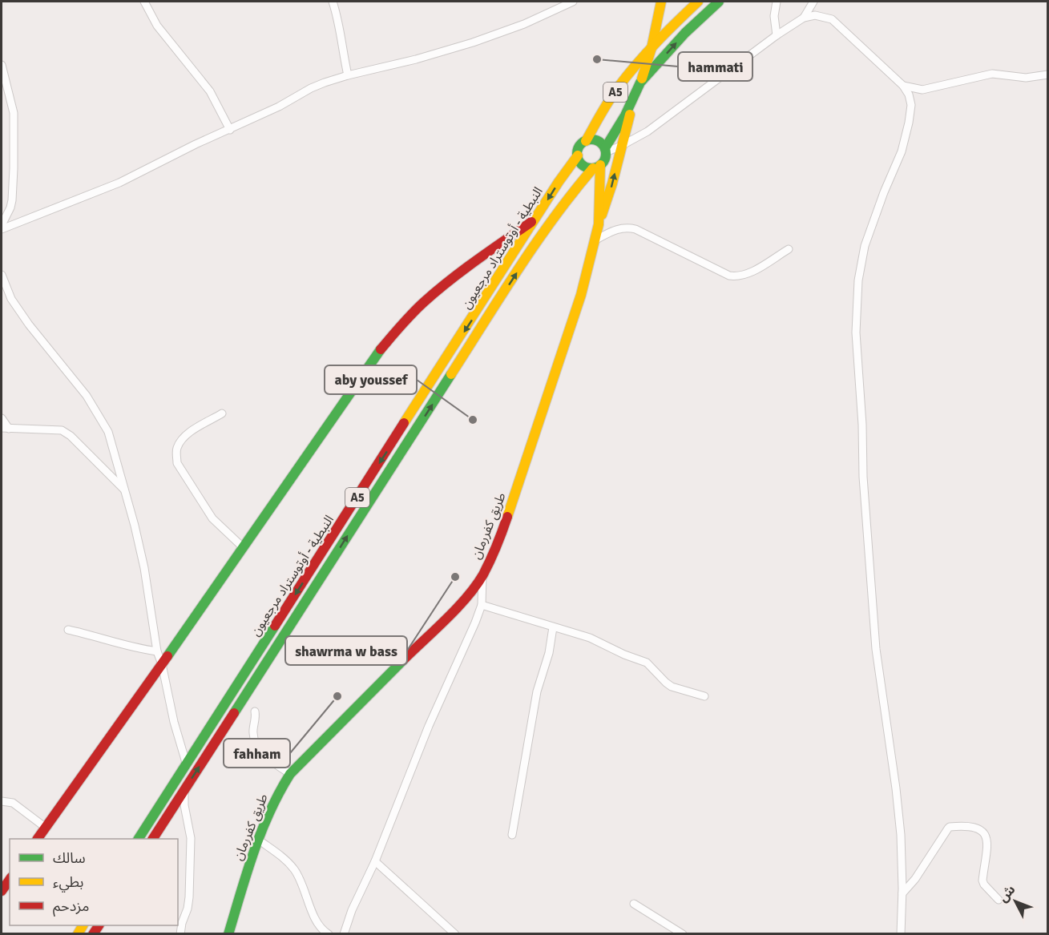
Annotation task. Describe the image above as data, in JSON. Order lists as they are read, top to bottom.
{
  "streets": {
    "main road": ["A5", "النبطية - أوتوستراد مرجعيون", "طريق كفررمان"]
  },
  "crossings": [
    ["A5", "النبطية - أوتوستراد مرجعيون"],
    ["A5", "طريق كفررمان"],
    ["النبطية - أوتوستراد مرجعيون", "طريق كفررمان"]
  ],
  "places": [
    "hammati",
    "aby youssef",
    "shawrma w bass",
    "fahham"
  ],
  "legend": ["سالك", "بطيء", "مزدحم"],
  "north": "top left"
}
